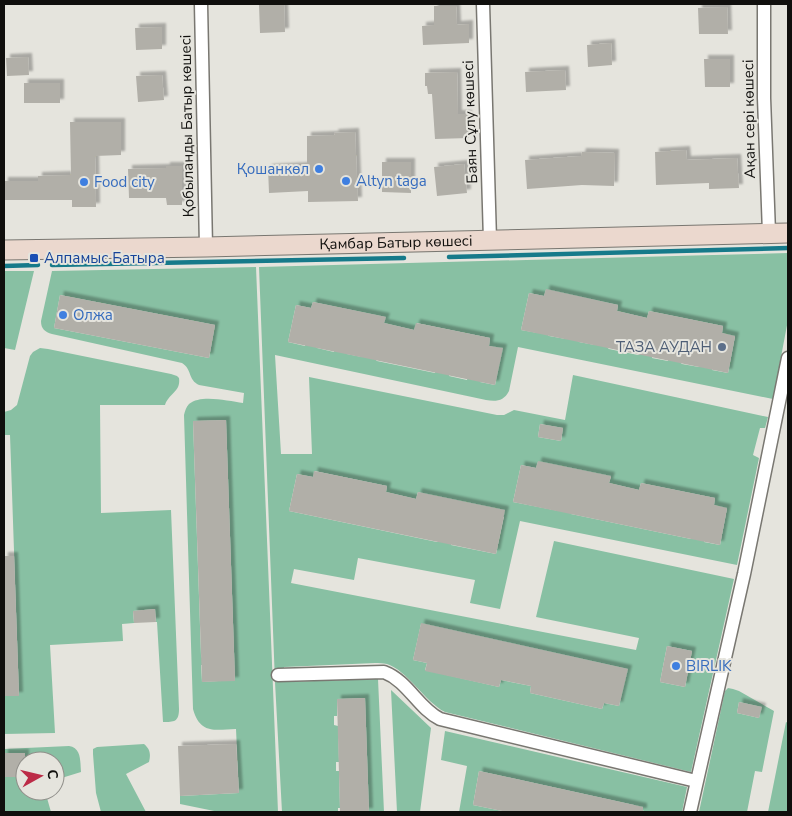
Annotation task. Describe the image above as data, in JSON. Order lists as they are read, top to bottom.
{
  "streets": {
    "main road": ["Қамбар Батыр көшесі"],
    "street": ["Ақан сері көшесі", "Баян Сұлу көшесі", "Қобыланды Батыр көшесі"]
  },
  "crossings": [
    ["Ақан сері көшесі", "Қамбар Батыр көшесі"],
    ["Баян Сұлу көшесі", "Қамбар Батыр көшесі"],
    ["Қобыланды Батыр көшесі", "Қамбар Батыр көшесі"]
  ],
  "places": {
    "other": [
      "Қошанкөл",
      "Altyn taga",
      "Food city",
      "Олжа",
      "ТАЗА АУДАН",
      "BIRLIK"
    ],
    "transit": ["Алпамыс Батыра"]
  },
  "north": "right"
}
